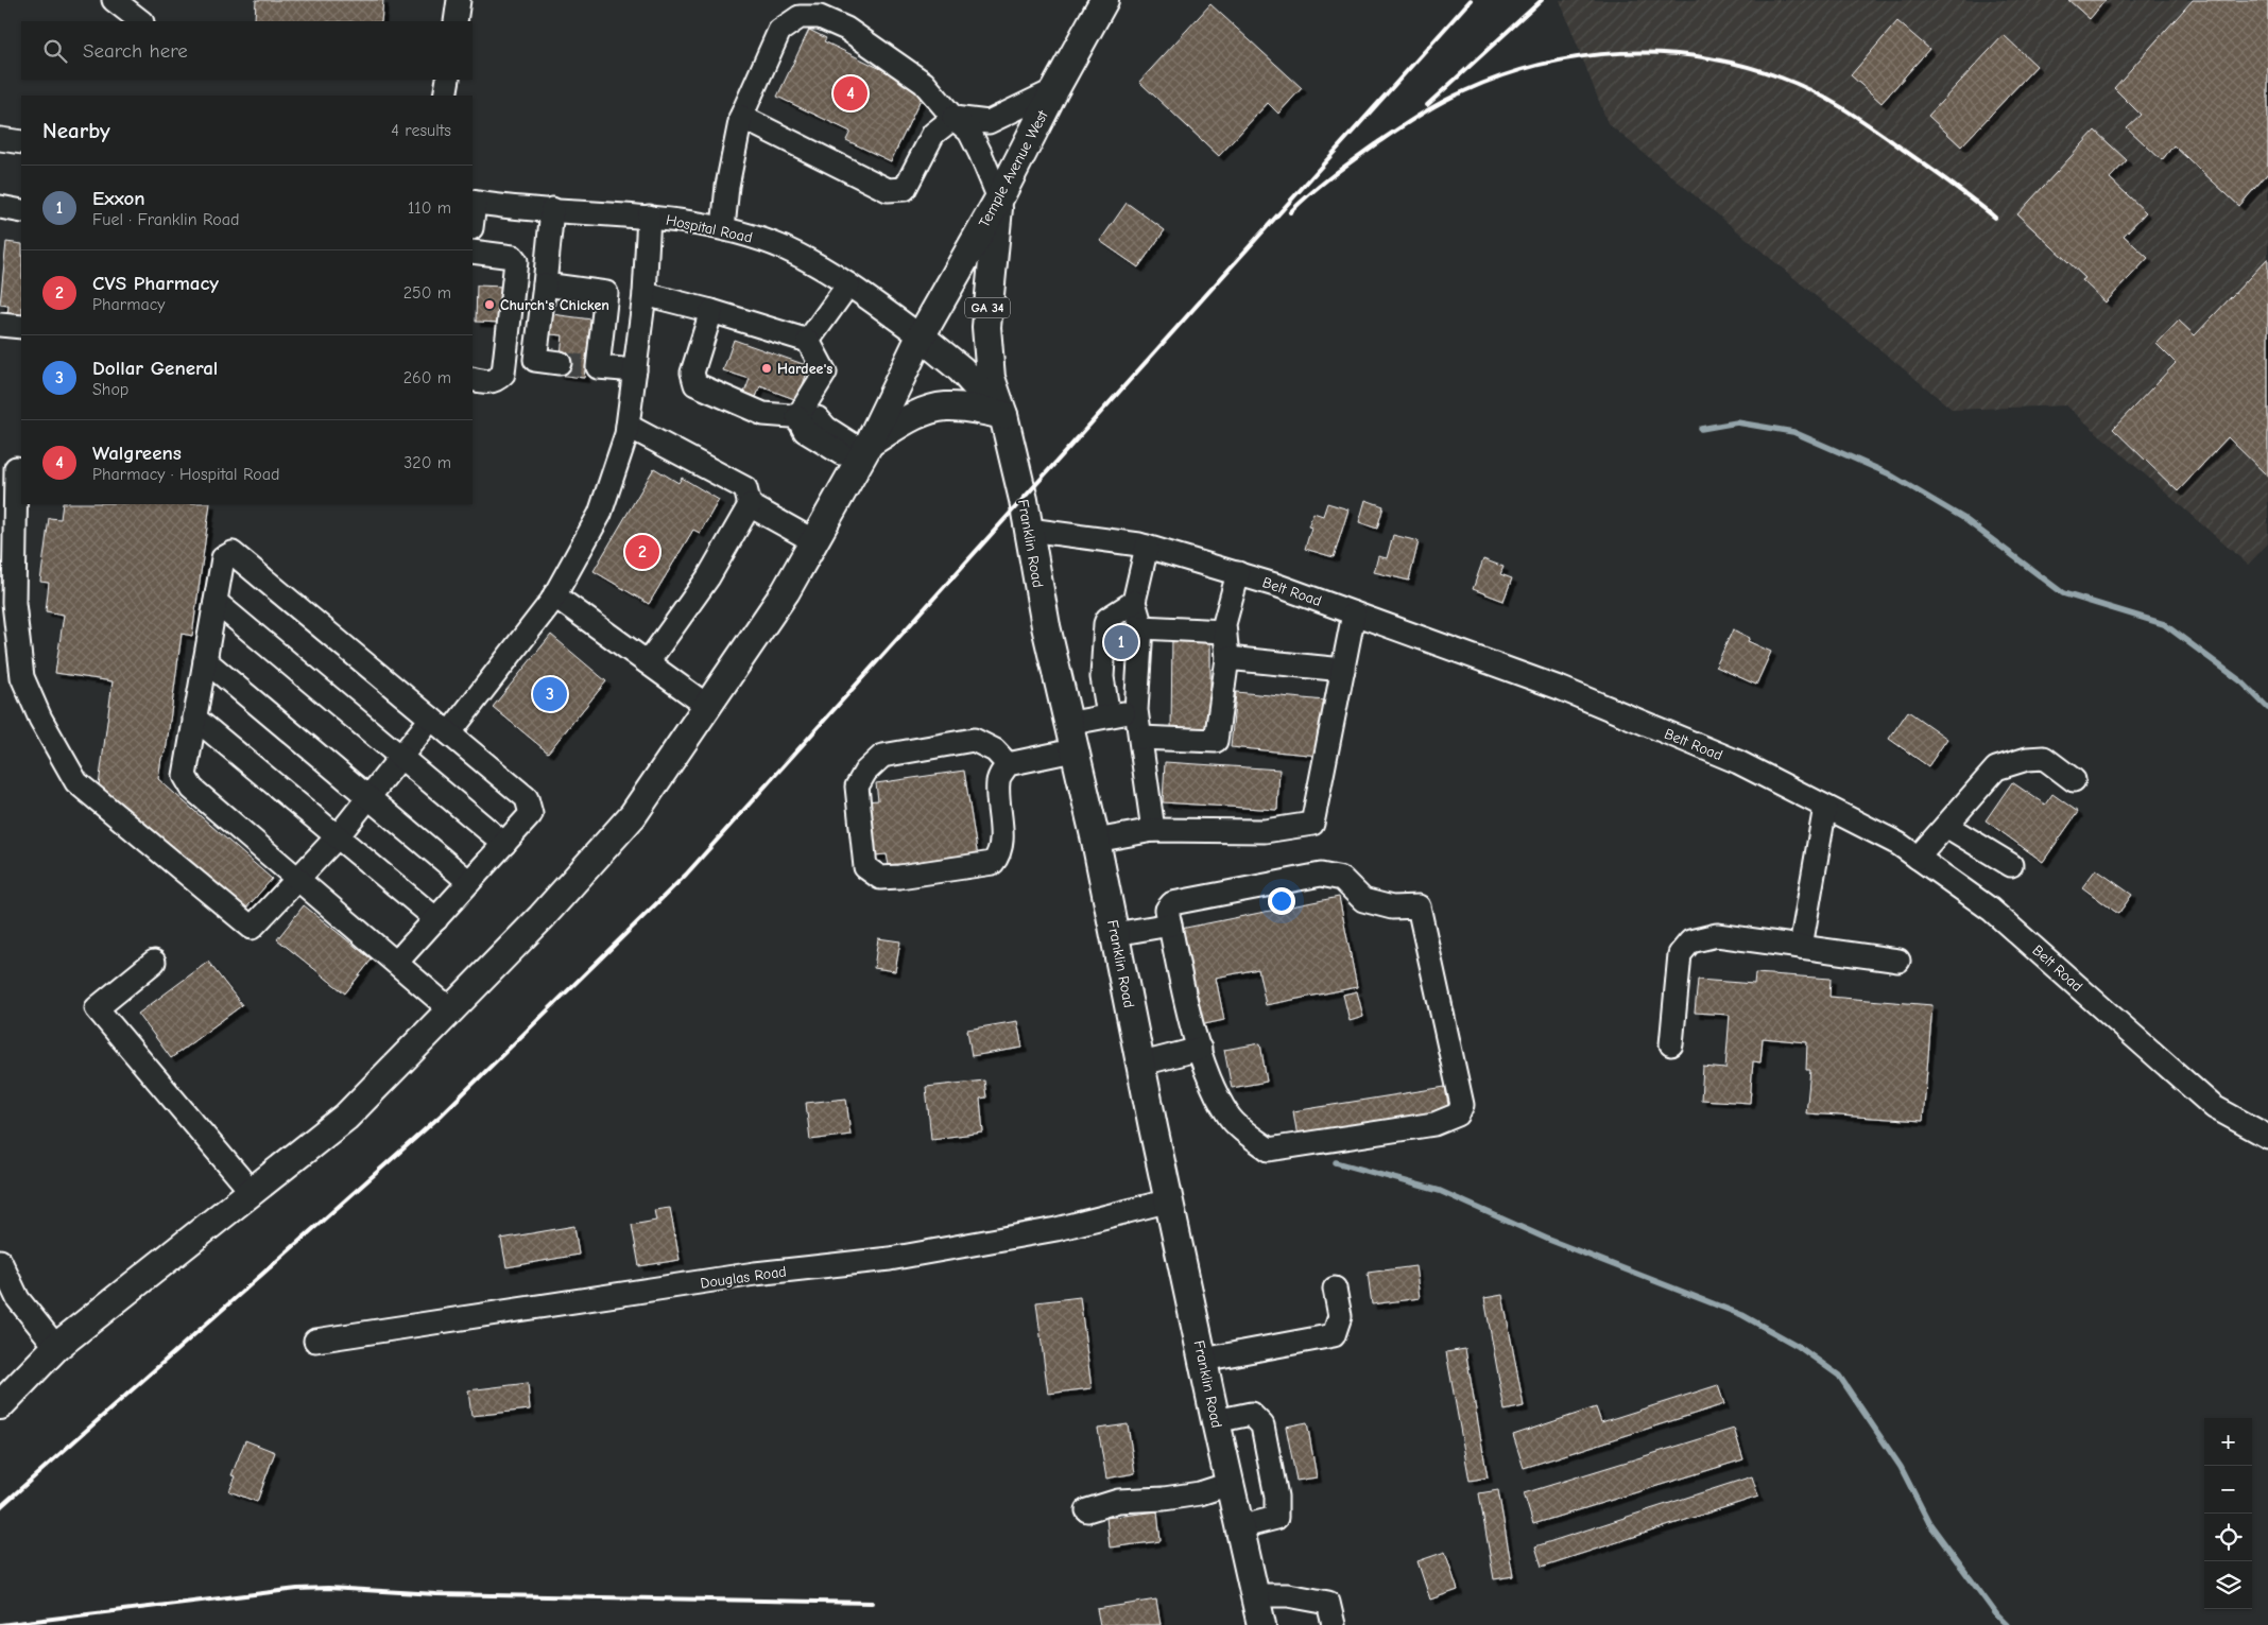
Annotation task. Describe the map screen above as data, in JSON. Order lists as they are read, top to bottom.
{
  "streets": {
    "main road": ["Temple Avenue West", "GA 34", "Franklin Road"],
    "street": ["Hospital Road", "Belt Road", "Douglas Road"]
  },
  "crossings": [
    ["Temple Avenue West", "Hospital Road"],
    ["Temple Avenue West", "GA 34"],
    ["GA 34", "Franklin Road"],
    ["Franklin Road", "Belt Road"],
    ["Franklin Road", "Douglas Road"]
  ],
  "places": ["Church's Chicken", "Hardee's"],
  "page": {
    "search": "Search here",
    "pins": [
      "4",
      "2",
      "1",
      "3"
    ],
    "heading": ["Nearby", "4 results"],
    "list": [
      {
        "mark": "1",
        "name": "Exxon",
        "note": "Fuel · Franklin Road",
        "value": "110 m"
      },
      {
        "mark": "2",
        "name": "CVS Pharmacy",
        "note": "Pharmacy",
        "value": "250 m"
      },
      {
        "mark": "3",
        "name": "Dollar General",
        "note": "Shop",
        "value": "260 m"
      },
      {
        "mark": "4",
        "name": "Walgreens",
        "note": "Pharmacy · Hospital Road",
        "value": "320 m"
      }
    ],
    "map_buttons": ["+", "−"]
  }
}
